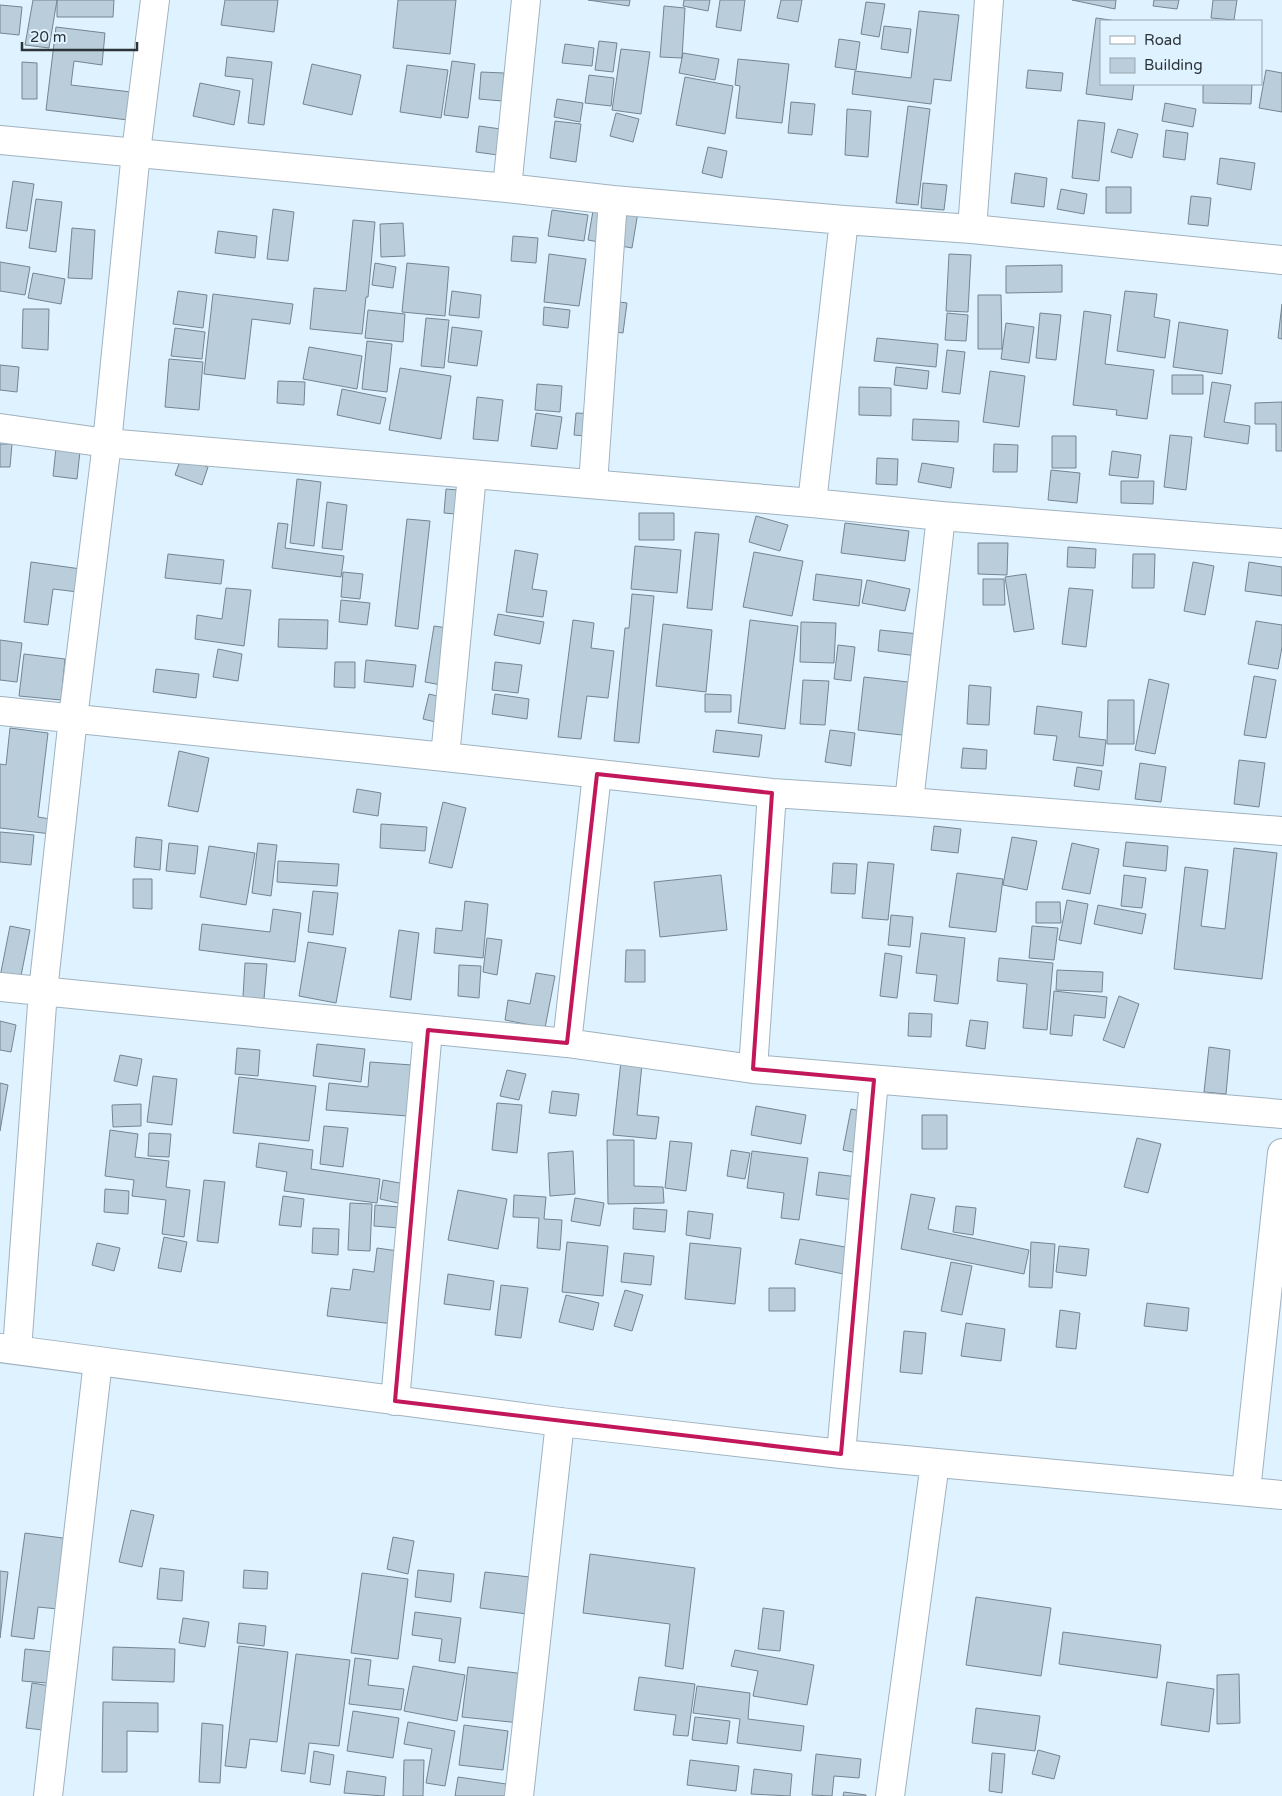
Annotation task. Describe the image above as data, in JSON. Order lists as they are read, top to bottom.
{
  "legend": ["Road", "Building"],
  "scale_bar": "20 m"
}
